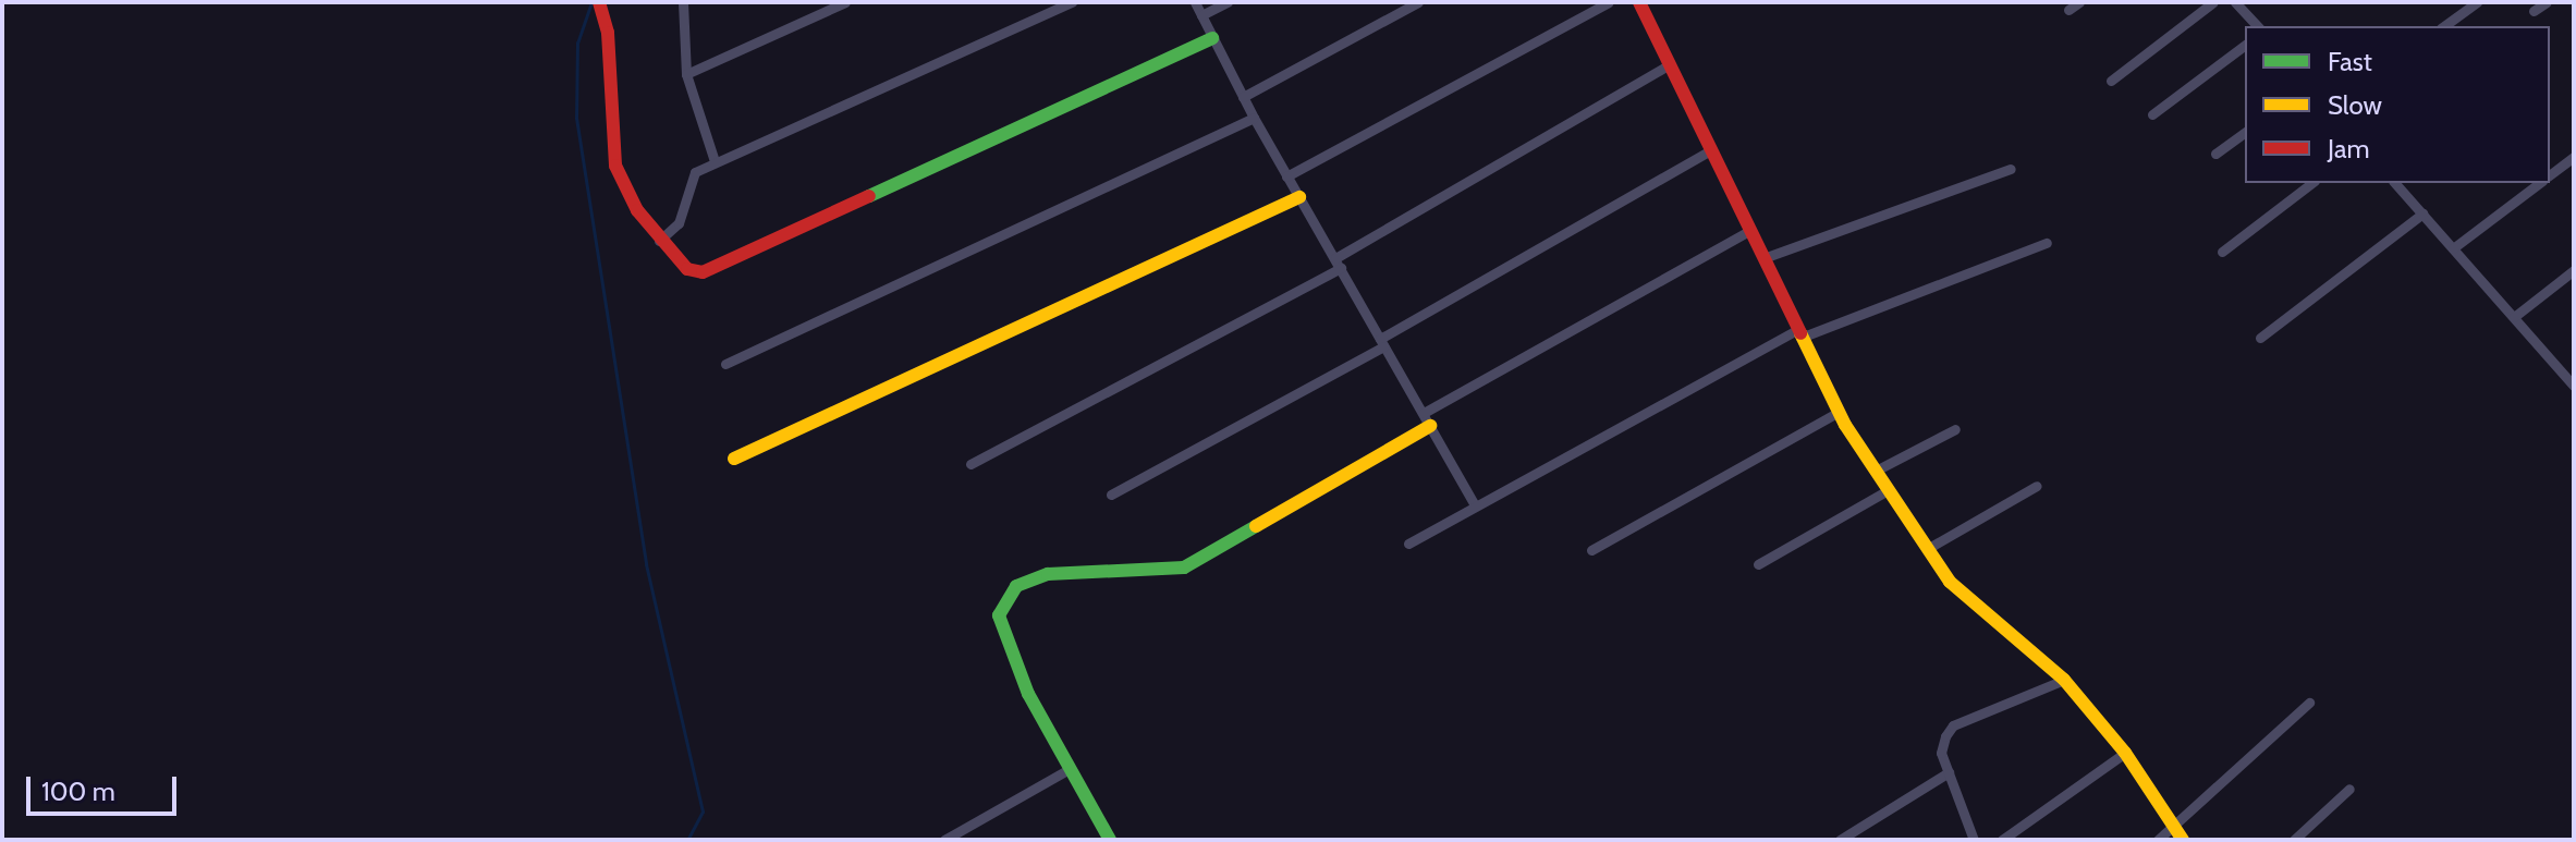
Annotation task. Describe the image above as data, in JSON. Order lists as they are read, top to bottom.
{
  "legend": ["Fast", "Slow", "Jam"],
  "scale_bar": "100 m"
}
